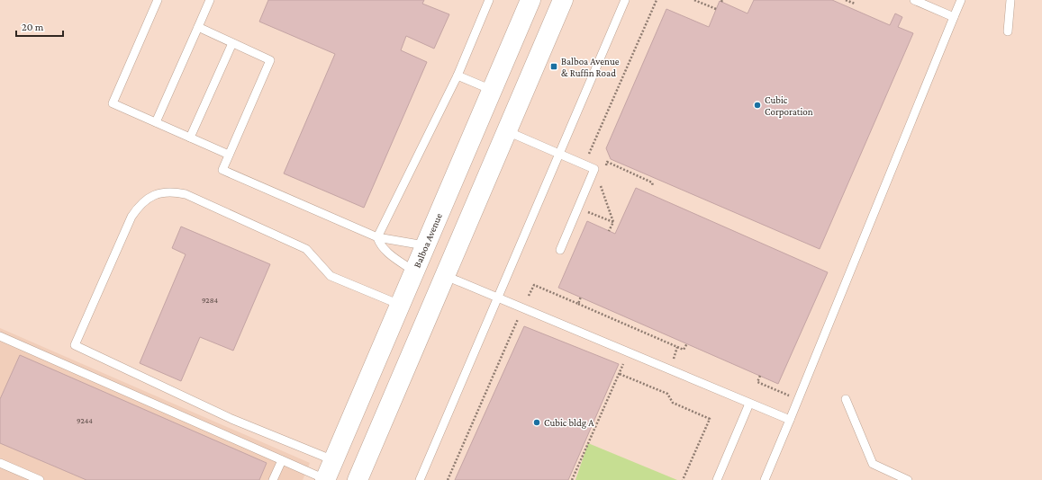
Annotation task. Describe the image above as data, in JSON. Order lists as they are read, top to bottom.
{
  "streets": {
    "main road": ["Balboa Avenue"]
  },
  "places": {
    "transit": ["Balboa Avenue & Ruffin Road"],
    "other": ["Cubic Corporation", "Cubic bldg A"]
  },
  "house_numbers": ["9284", "9244"],
  "scale_bar": "20 m"
}
